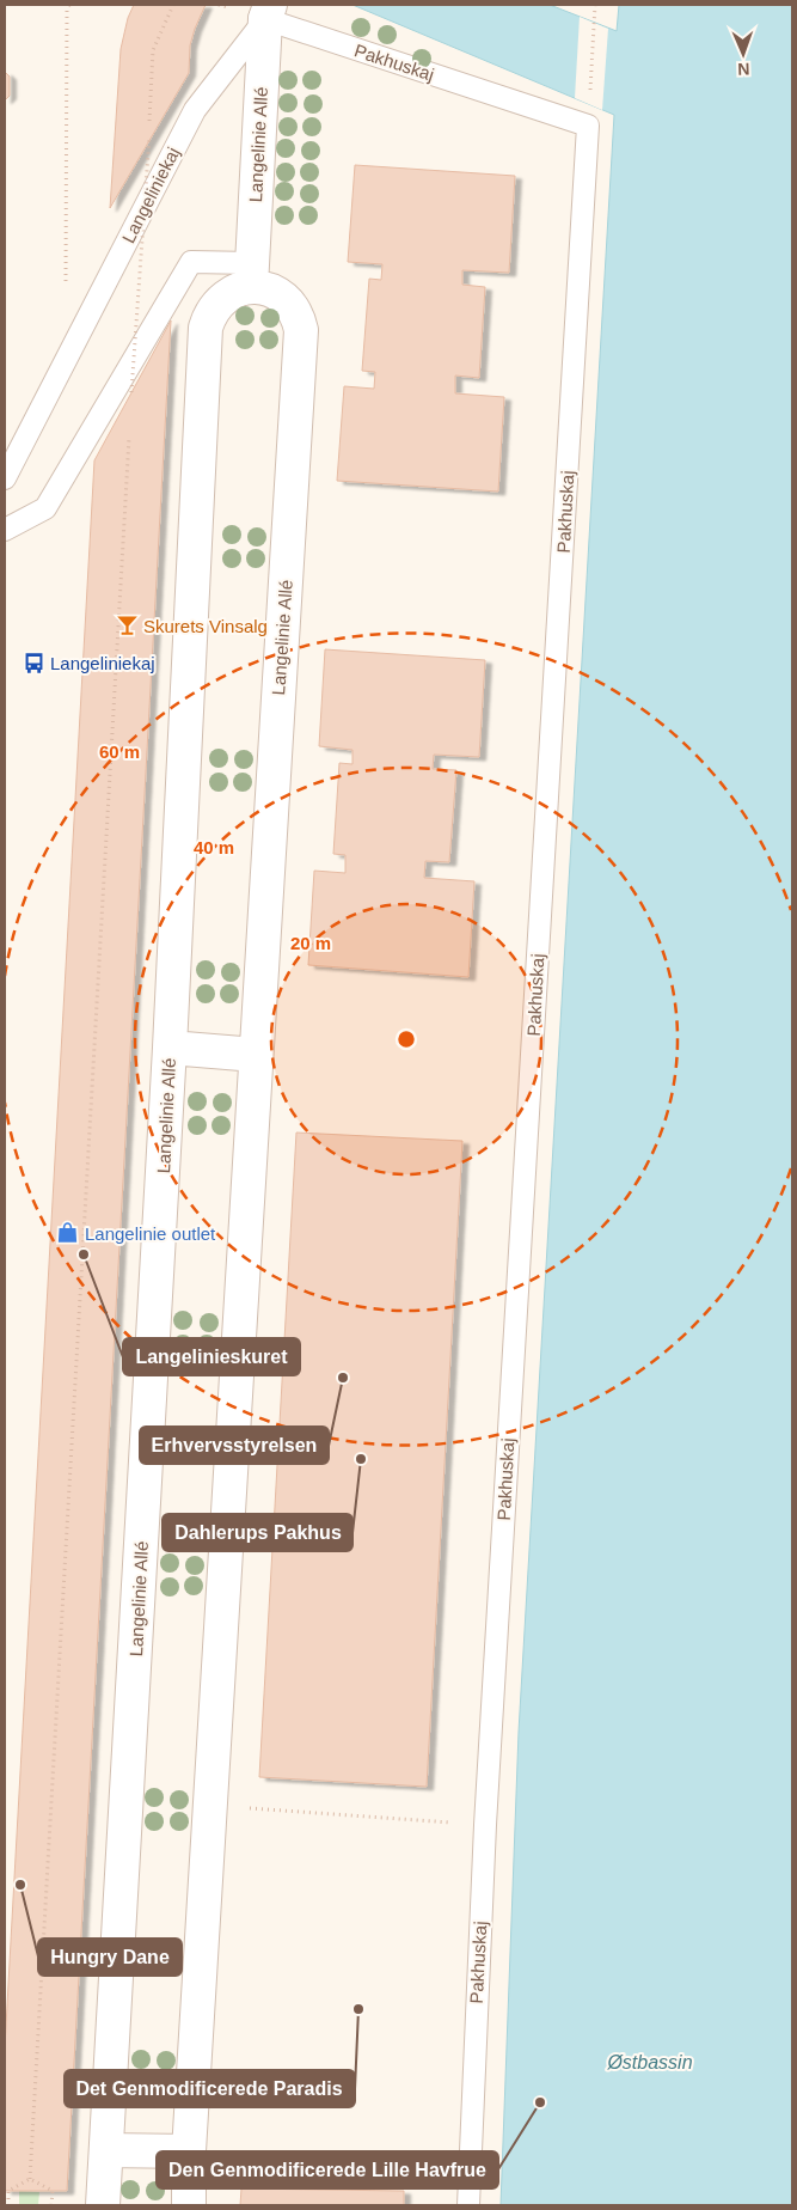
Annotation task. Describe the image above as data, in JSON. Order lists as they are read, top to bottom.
{
  "streets": {
    "street": ["Langelinie Allé"],
    "lane": ["Pakhuskaj", "Langeliniekaj"]
  },
  "crossings": [
    ["Pakhuskaj", "Langelinie Allé"],
    ["Pakhuskaj", "Langeliniekaj"],
    ["Langelinie Allé", "Langeliniekaj"]
  ],
  "water": ["Østbassin"],
  "places": {
    "bar": ["Skurets Vinsalg"],
    "bus stop": ["Langeliniekaj"],
    "shop": ["Langelinie outlet"],
    "other": [
      "Langelinieskuret",
      "Erhvervsstyrelsen",
      "Dahlerups Pakhus",
      "Hungry Dane",
      "Det Genmodificerede Paradis",
      "Den Genmodificerede Lille Havfrue"
    ]
  },
  "north": "bottom",
  "rings": ["60 m", "40 m", "20 m"]
}
